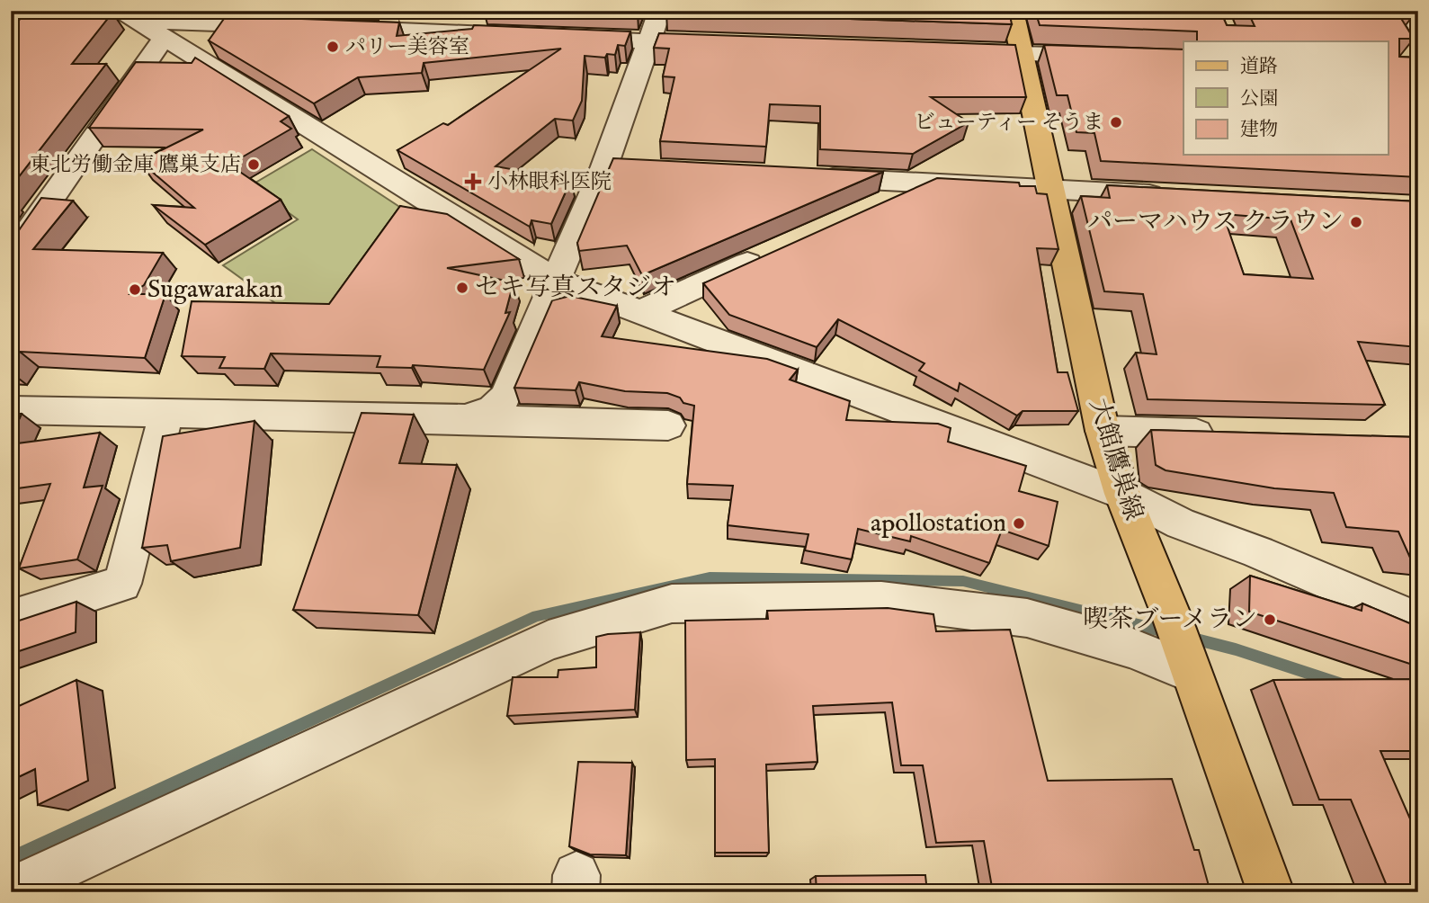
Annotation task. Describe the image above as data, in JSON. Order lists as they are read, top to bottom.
{
  "streets": {
    "main road": ["大館鷹巣線"]
  },
  "places": {
    "other": [
      "パリー美容室",
      "ビューティー そうま",
      "東北労働金庫 鷹巣支店",
      "パーマハウス クラウン",
      "セキ写真スタジオ",
      "Sugawarakan",
      "apollostation",
      "喫茶ブーメラン"
    ],
    "health": ["小林眼科医院"]
  },
  "legend": ["道路", "公園", "建物"]
}
